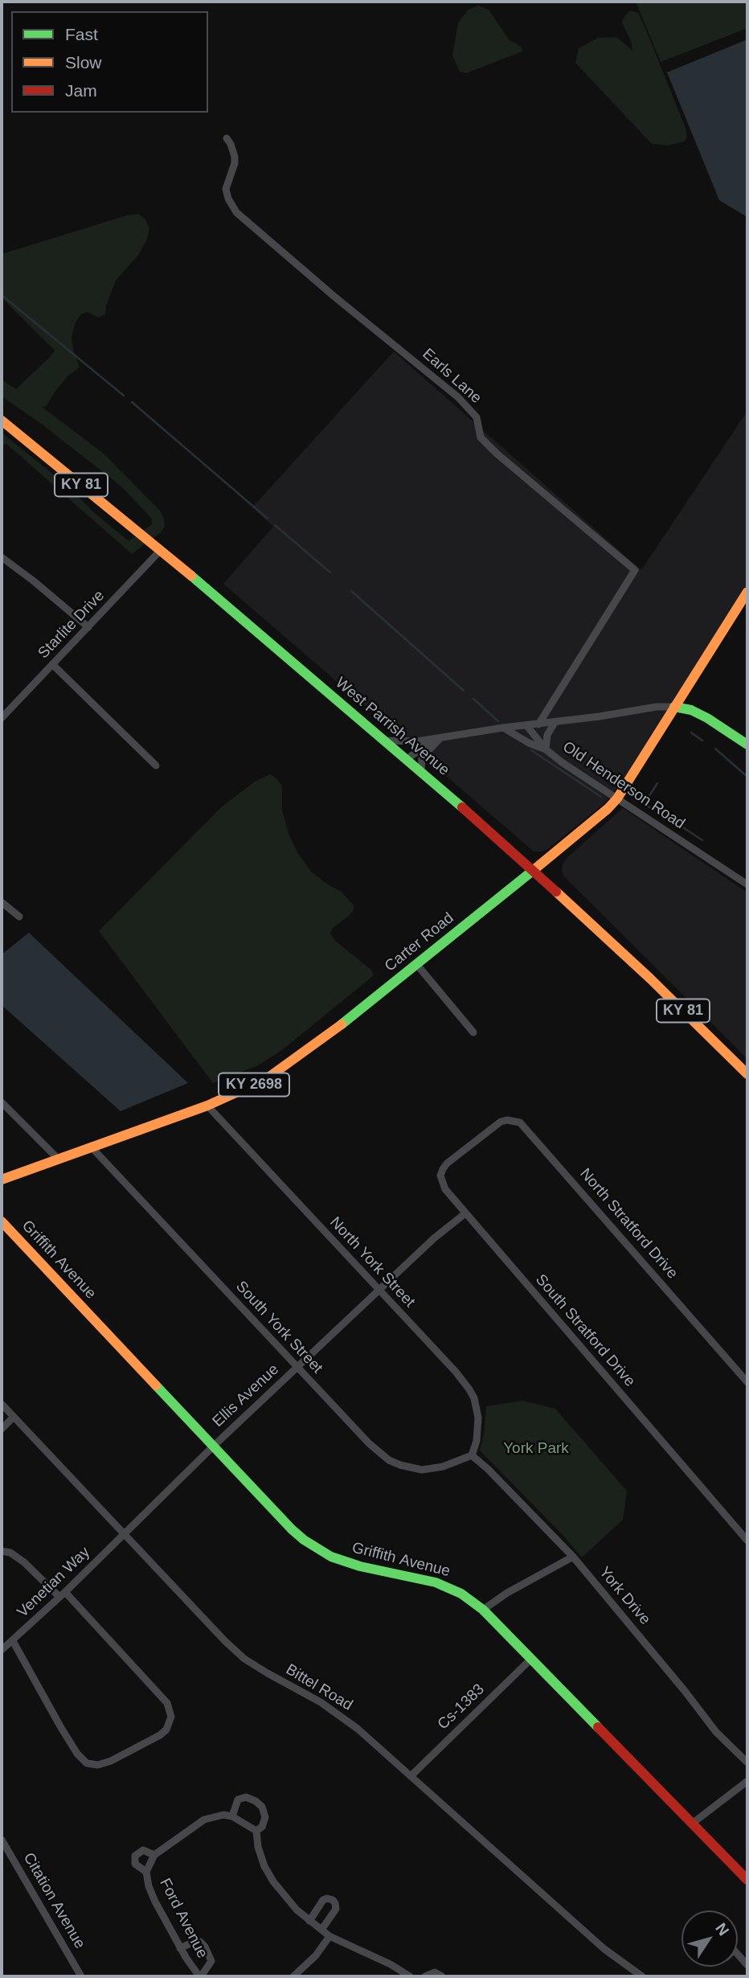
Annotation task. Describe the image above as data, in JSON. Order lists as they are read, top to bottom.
{
  "streets": {
    "main road": [
      "KY 81",
      "West Parrish Avenue",
      "Carter Road",
      "KY 2698",
      "Griffith Avenue"
    ],
    "street": [
      "Earls Lane",
      "Starlite Drive",
      "Old Henderson Road",
      "North Stratford Drive",
      "North York Street",
      "South York Street",
      "South Stratford Drive",
      "Ellis Avenue",
      "Venetian Way",
      "York Drive",
      "Bittel Road",
      "Cs-1383",
      "Citation Avenue",
      "Ford Avenue"
    ]
  },
  "crossings": [
    ["Starlite Drive", "West Parrish Avenue"],
    ["West Parrish Avenue", "Carter Road"],
    ["Old Henderson Road", "Carter Road"],
    ["Carter Road", "North York Street"],
    ["Carter Road", "South York Street"],
    ["North Stratford Drive", "South Stratford Drive"],
    ["Griffith Avenue", "Ellis Avenue"],
    ["Griffith Avenue", "Cs-1383"],
    ["North York Street", "South York Street"],
    ["North York Street", "Ellis Avenue"],
    ["North York Street", "York Drive"],
    ["South York Street", "Ellis Avenue"],
    ["South York Street", "York Drive"],
    ["South Stratford Drive", "Ellis Avenue"],
    ["Ellis Avenue", "Venetian Way"],
    ["Ellis Avenue", "Bittel Road"],
    ["Venetian Way", "Bittel Road"],
    ["Bittel Road", "Cs-1383"]
  ],
  "parks": ["York Park"],
  "legend": ["Fast", "Slow", "Jam"],
  "north": "top right"
}
